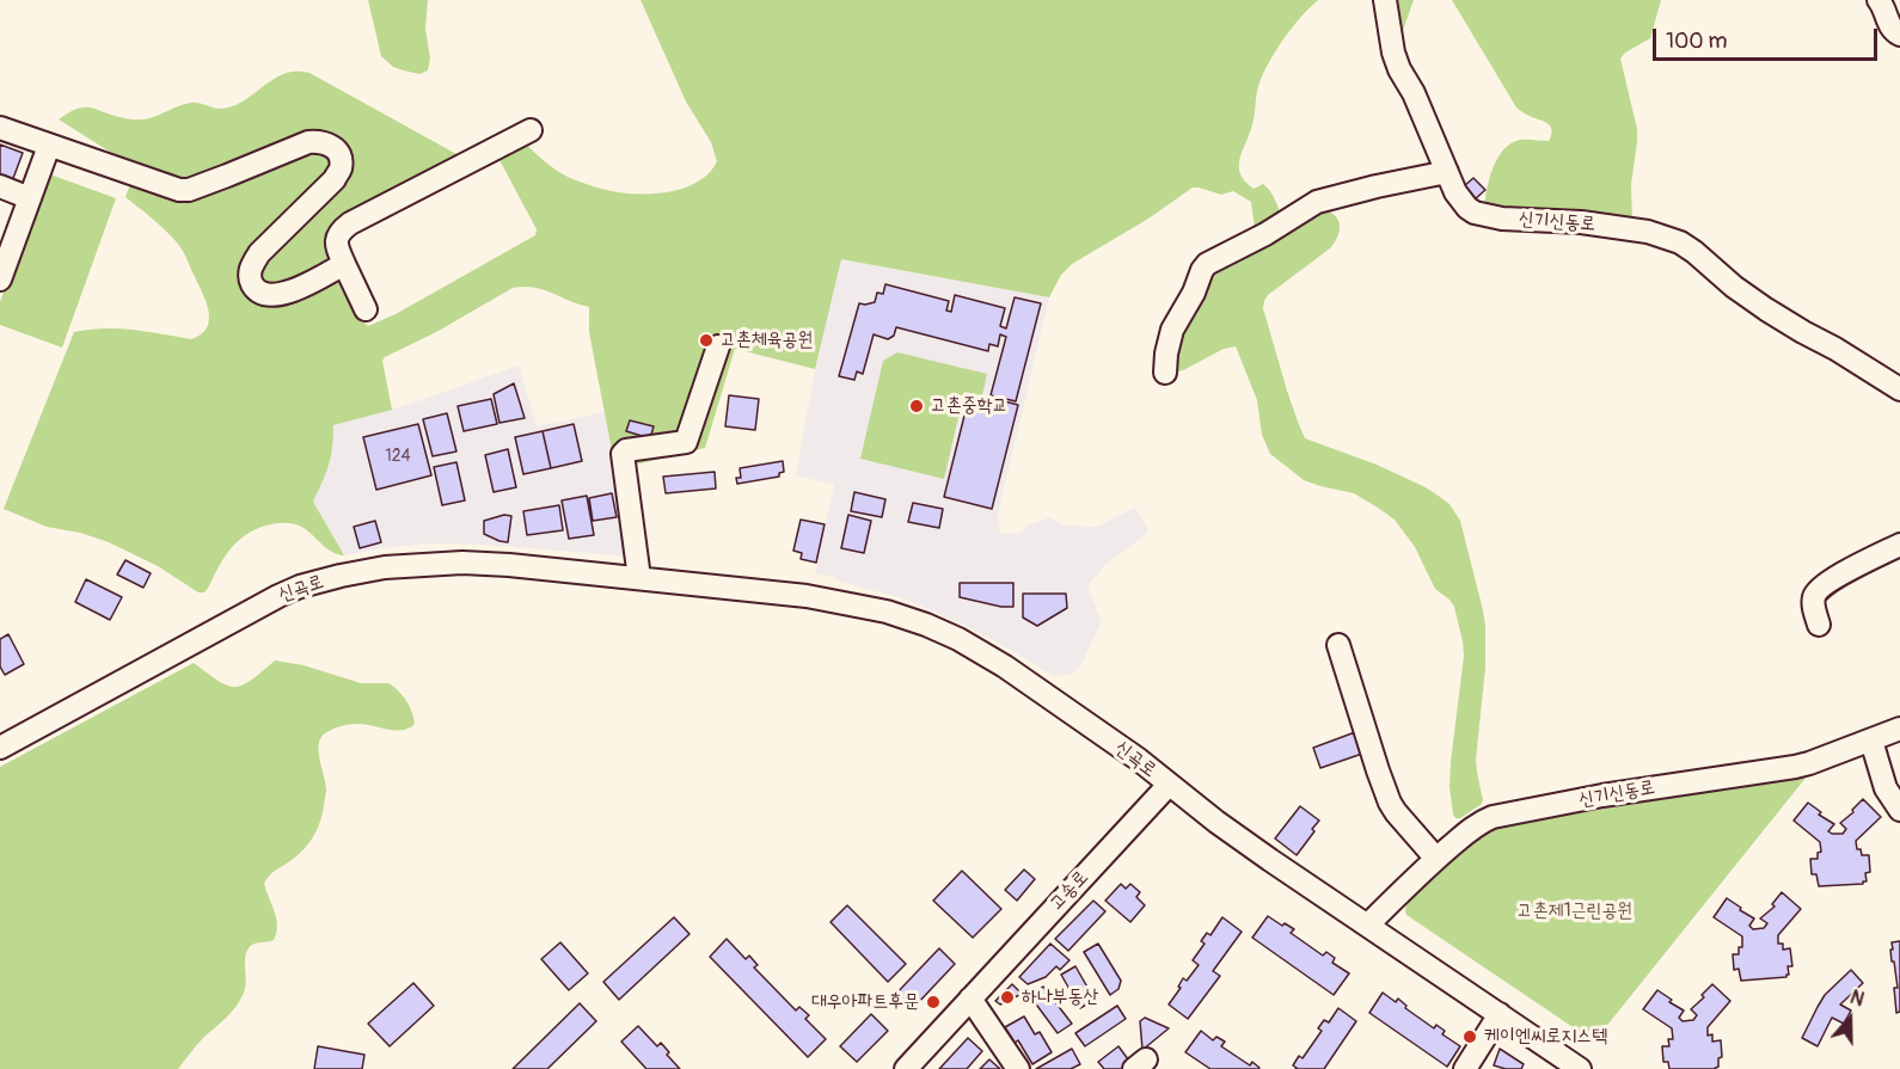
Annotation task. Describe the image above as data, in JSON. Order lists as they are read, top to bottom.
{
  "streets": {
    "street": ["신기신동로", "신곡로", "고송로"]
  },
  "crossings": [
    ["신기신동로", "신곡로"],
    ["신곡로", "고송로"]
  ],
  "parks": ["고촌제1근린공원"],
  "places": [
    "고촌체육공원",
    "고촌중학교",
    "하나부동산",
    "대우아파트후문",
    "케이엔씨로지스텍"
  ],
  "house_numbers": ["124"],
  "scale_bar": "100 m",
  "north": "top"
}
